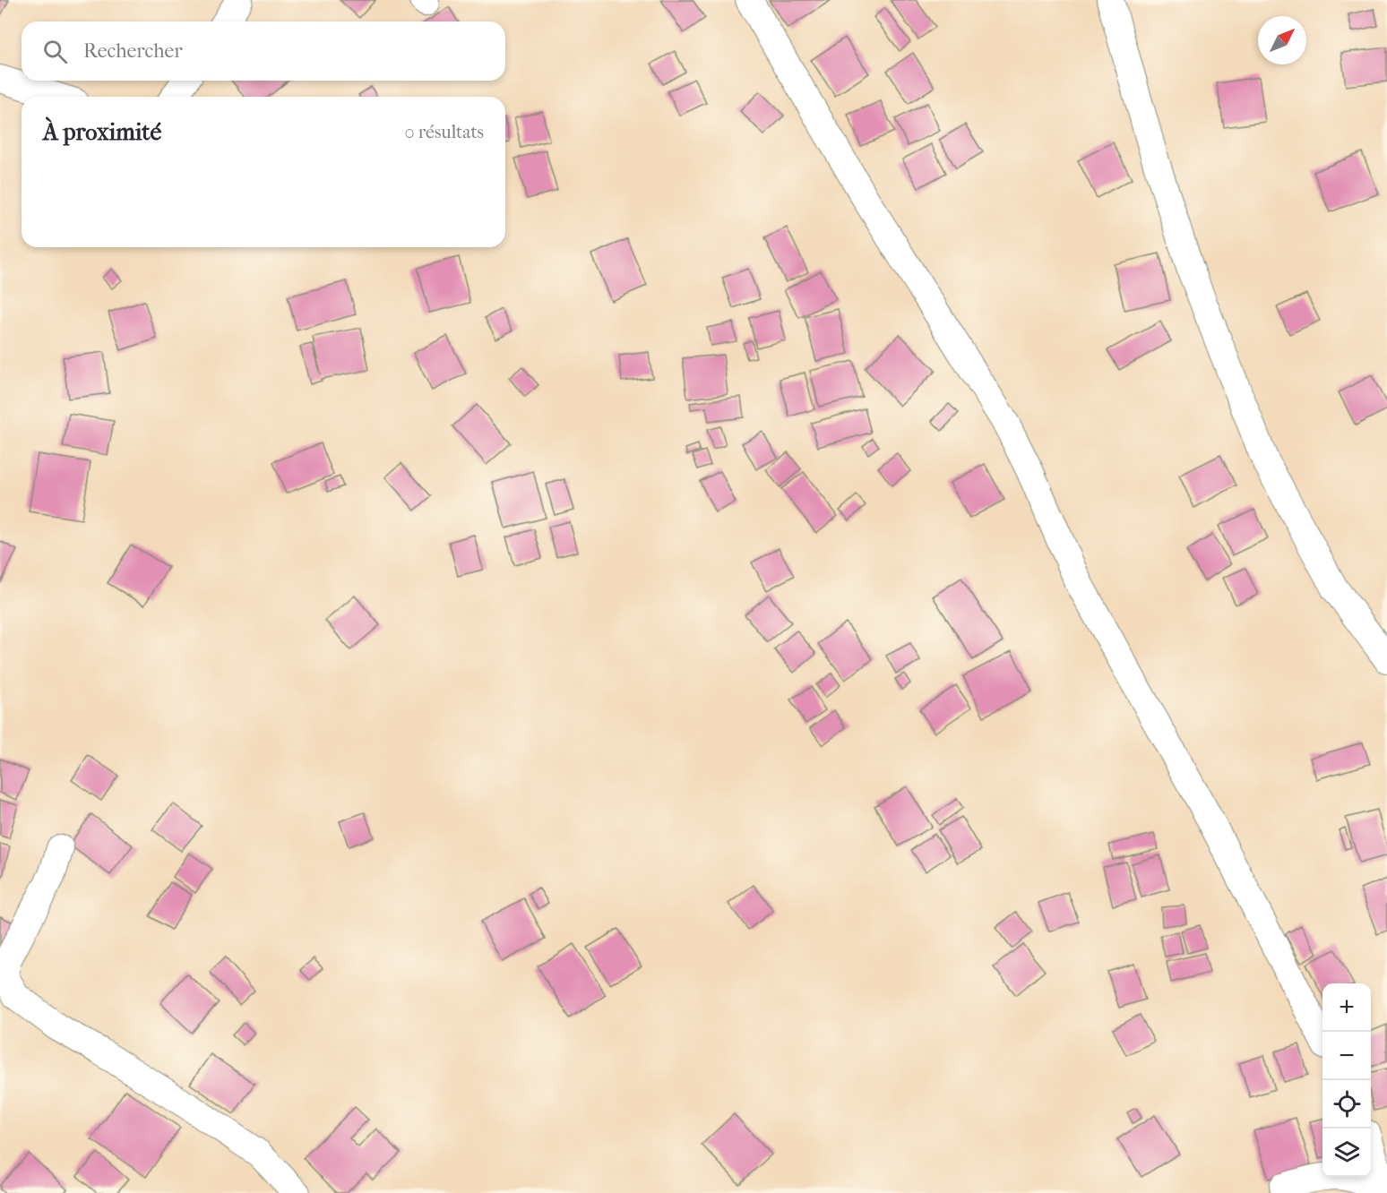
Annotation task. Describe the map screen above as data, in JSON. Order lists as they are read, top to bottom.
{
  "north": "top right",
  "page": {
    "search": "Rechercher",
    "heading": ["À proximité", "0 résultats"],
    "map_buttons": ["+", "−"]
  }
}
